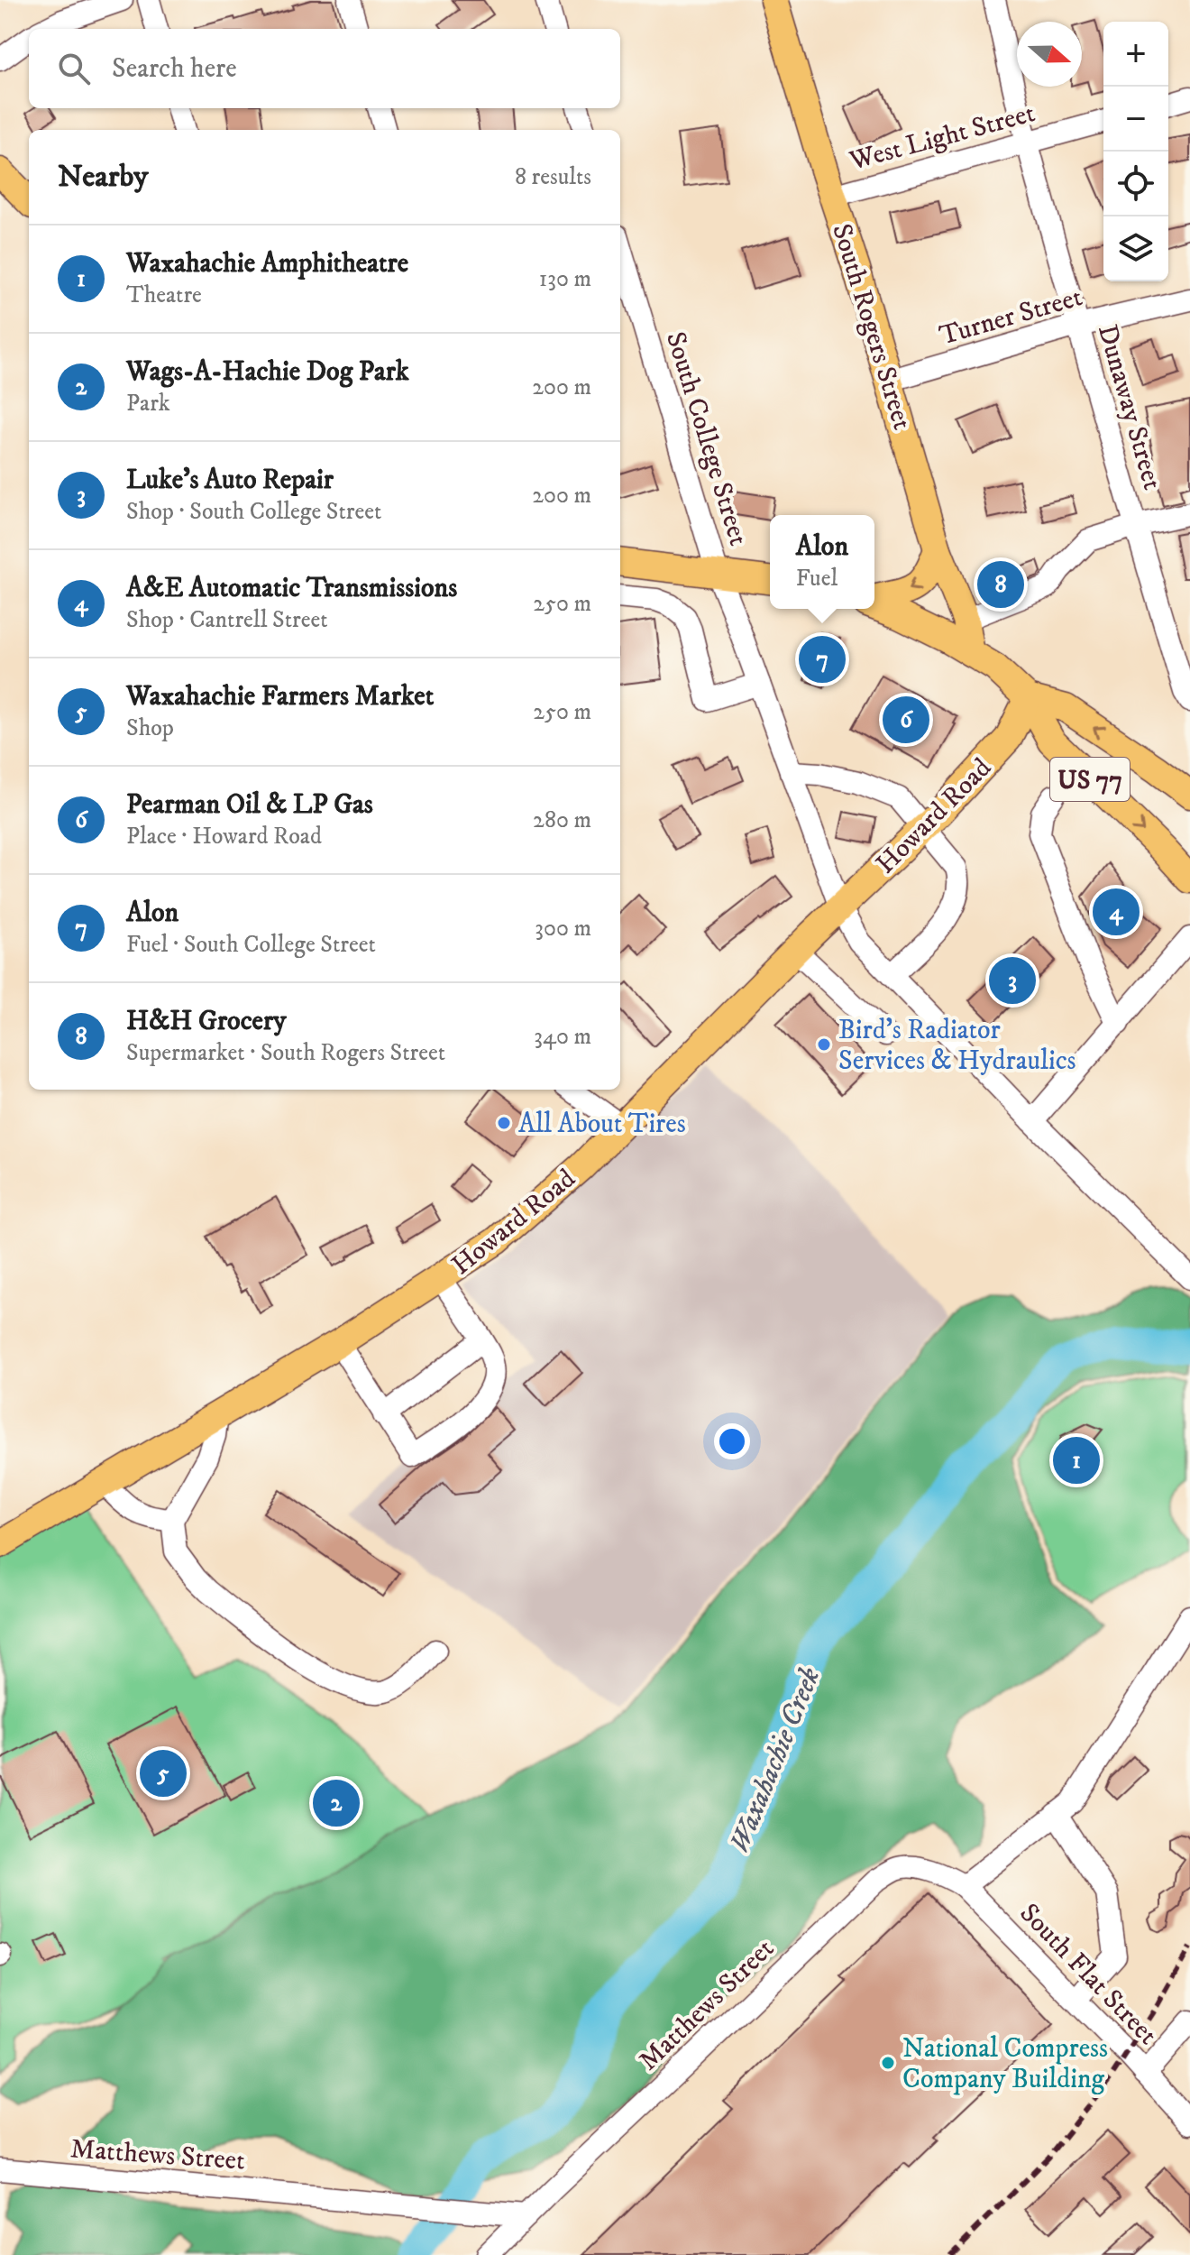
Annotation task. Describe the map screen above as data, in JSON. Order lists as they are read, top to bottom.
{
  "streets": {
    "main road": ["South Rogers Street", "US 77", "Howard Road"],
    "street": [
      "West Light Street",
      "Turner Street",
      "Dunaway Street",
      "South College Street",
      "South Flat Street",
      "Matthews Street"
    ]
  },
  "crossings": [
    ["West Light Street", "South Rogers Street"],
    ["West Light Street", "Dunaway Street"],
    ["Turner Street", "South Rogers Street"],
    ["Turner Street", "Dunaway Street"],
    ["South Rogers Street", "US 77"],
    ["South College Street", "Howard Road"],
    ["US 77", "Howard Road"],
    ["South Flat Street", "Matthews Street"]
  ],
  "water": ["Waxahachie Creek"],
  "places": ["Bird's Radiator Services & Hydraulics", "All About Tires", "National Compress Company Building"],
  "north": "right",
  "page": {
    "map_buttons": ["+", "−"],
    "search": "Search here",
    "heading": ["Nearby", "8 results"],
    "list": [
      {
        "mark": "1",
        "name": "Waxahachie Amphitheatre",
        "note": "Theatre",
        "value": "130 m"
      },
      {
        "mark": "2",
        "name": "Wags-A-Hachie Dog Park",
        "note": "Park",
        "value": "200 m"
      },
      {
        "mark": "3",
        "name": "Luke's Auto Repair",
        "note": "Shop · South College Street",
        "value": "200 m"
      },
      {
        "mark": "4",
        "name": "A&E Automatic Transmissions",
        "note": "Shop · Cantrell Street",
        "value": "250 m"
      },
      {
        "mark": "5",
        "name": "Waxahachie Farmers Market",
        "note": "Shop",
        "value": "250 m"
      },
      {
        "mark": "6",
        "name": "Pearman Oil & LP Gas",
        "note": "Place · Howard Road",
        "value": "280 m"
      },
      {
        "mark": "7",
        "name": "Alon",
        "note": "Fuel · South College Street",
        "value": "300 m"
      },
      {
        "mark": "8",
        "name": "H&H Grocery",
        "note": "Supermarket · South Rogers Street",
        "value": "340 m"
      }
    ],
    "popup": ["Alon", "Fuel"],
    "pins": [
      "8",
      "7",
      "6",
      "4",
      "3",
      "1",
      "5",
      "2"
    ]
  }
}
